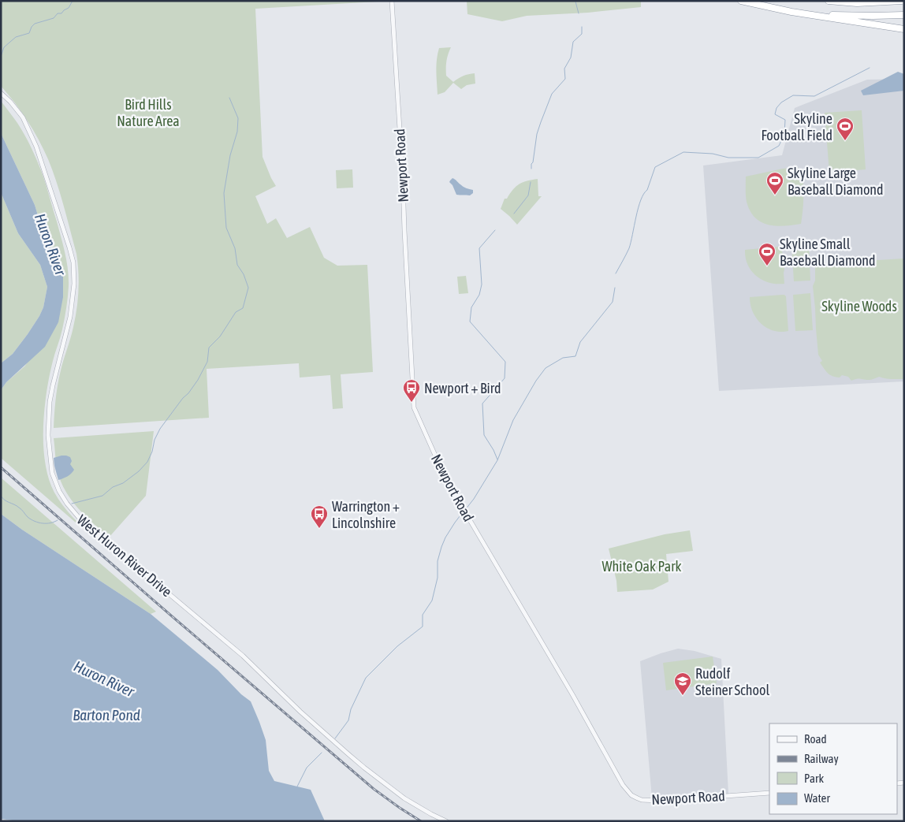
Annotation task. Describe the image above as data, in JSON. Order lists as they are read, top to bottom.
{
  "streets": {
    "street": ["Newport Road", "West Huron River Drive"]
  },
  "water": ["Huron River", "Barton Pond"],
  "parks": ["Bird Hills Nature Area", "Skyline Woods", "White Oak Park"],
  "places": {
    "sports": ["Skyline Football Field", "Skyline Large Baseball Diamond", "Skyline Small Baseball Diamond"],
    "bus stop": ["Newport + Bird", "Warrington + Lincolnshire"],
    "school or university": ["Rudolf Steiner School"]
  },
  "legend": [
    "Road",
    "Railway",
    "Park",
    "Water"
  ]
}
